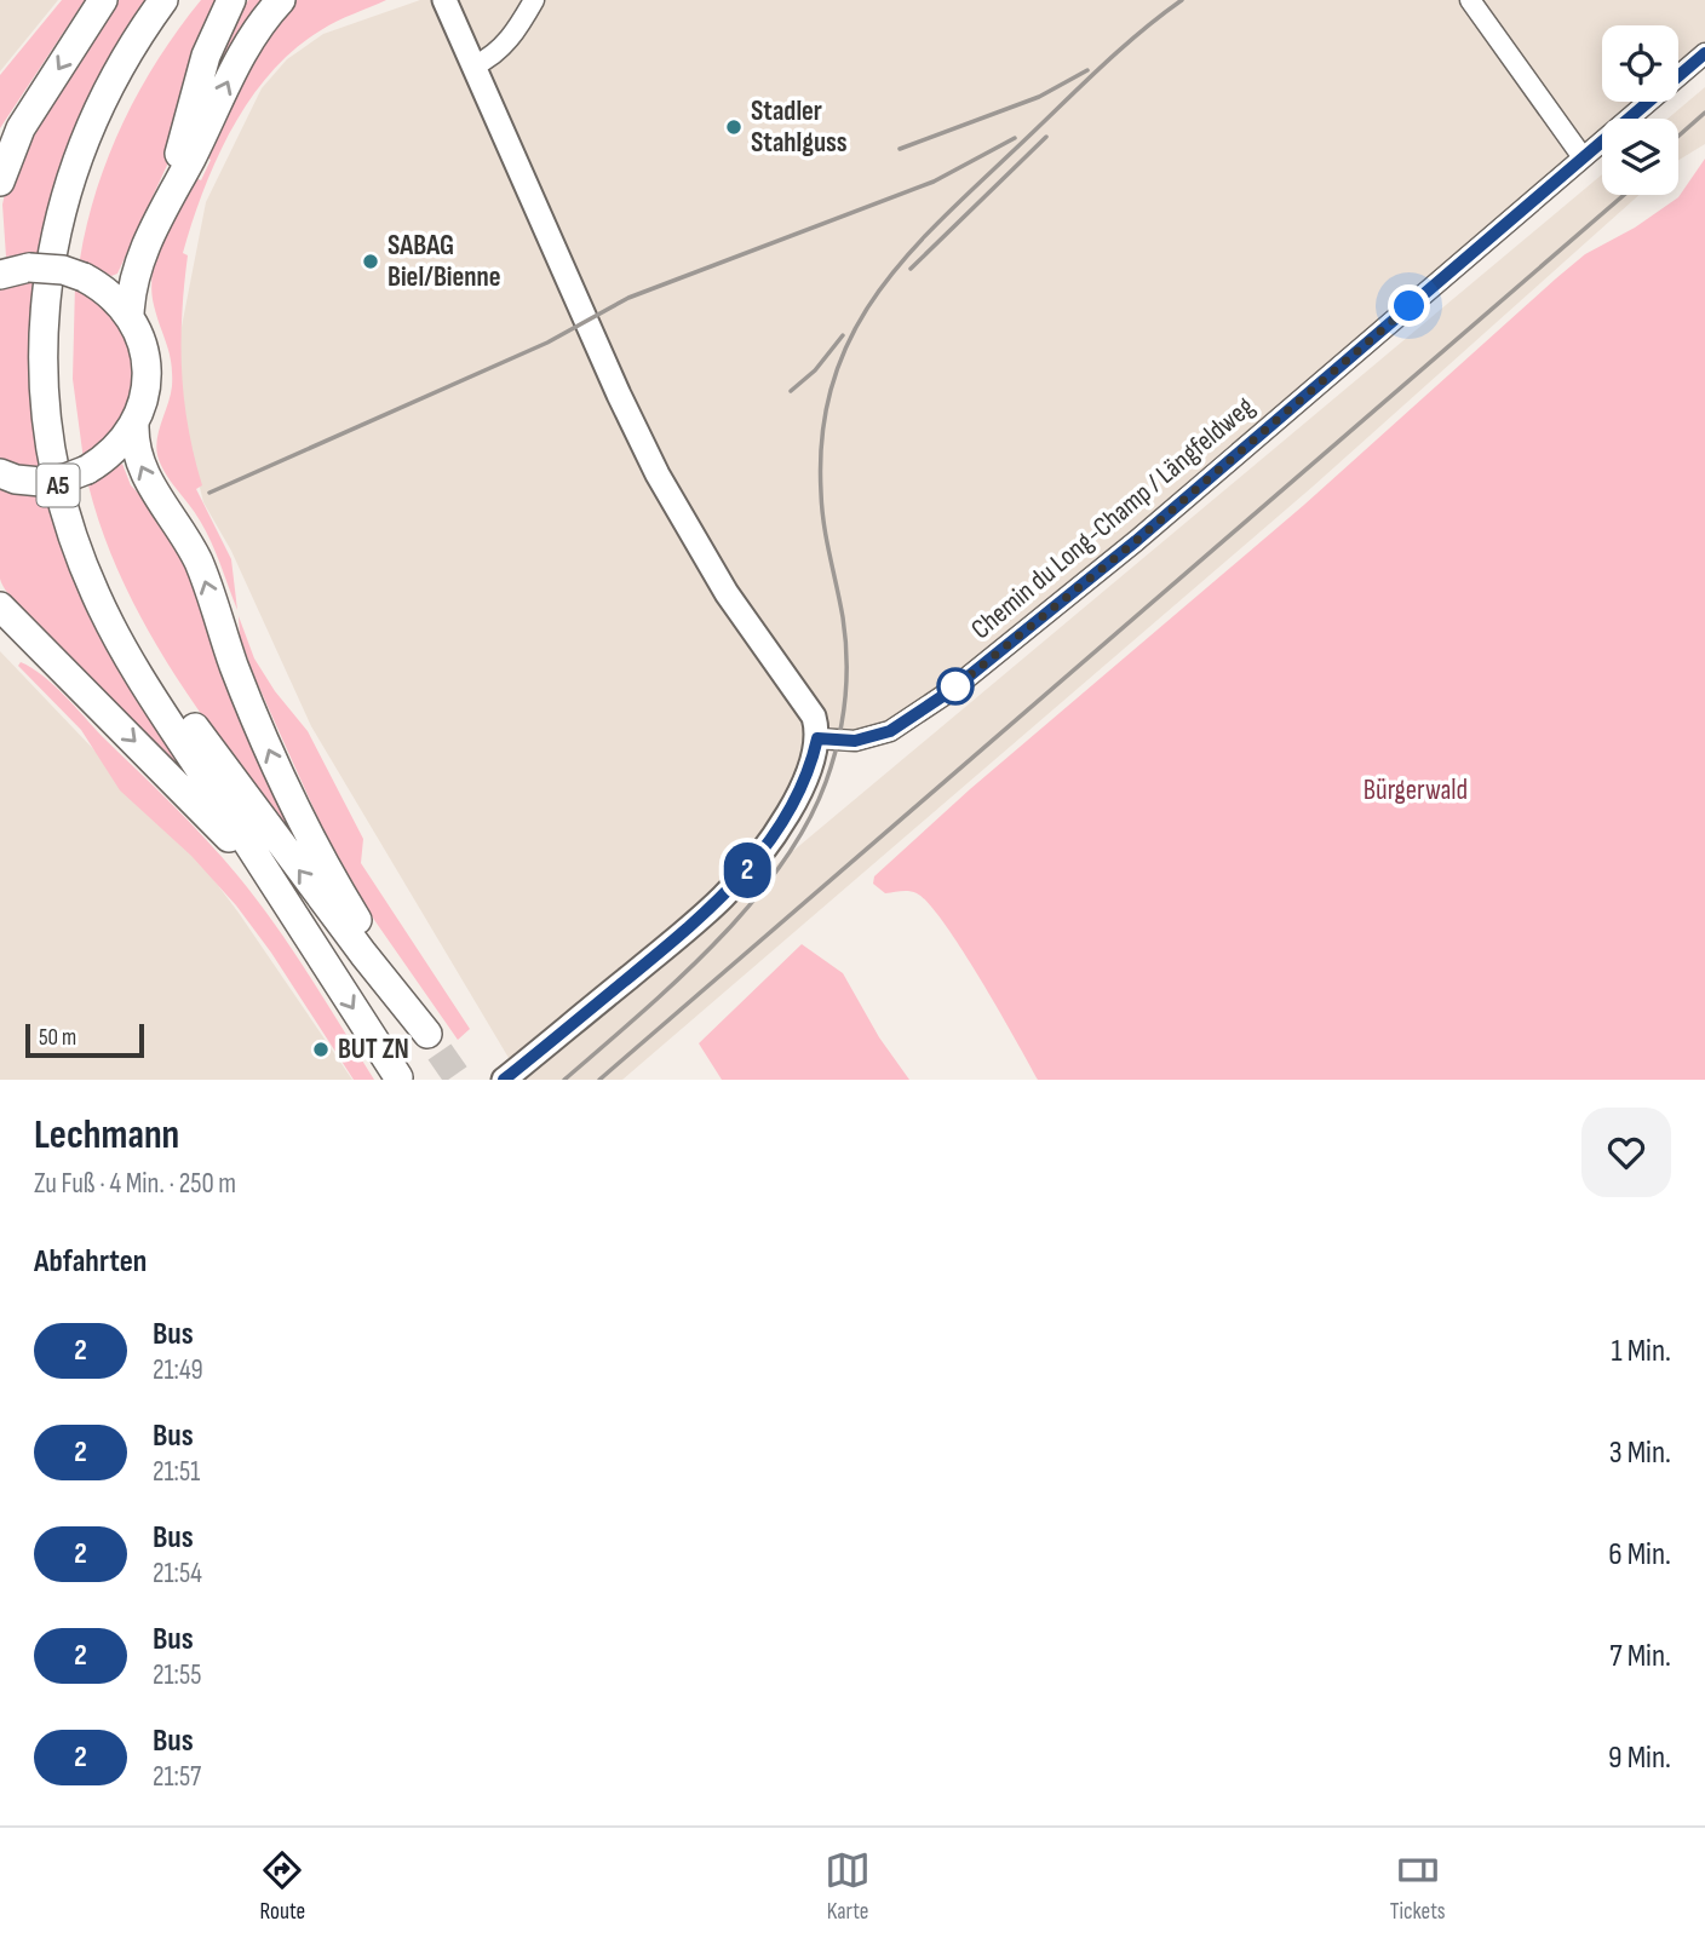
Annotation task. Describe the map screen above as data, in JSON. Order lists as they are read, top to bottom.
{
  "streets": {
    "highway": ["A5"],
    "street": ["Chemin du Long-Champ / Längfeldweg"]
  },
  "parks": ["Bürgerwald"],
  "places": ["Stadler Stahlguss", "SABAG Biel/Bienne", "BUT ZN"],
  "lines": ["bus line 2"],
  "scale_bar": "50 m",
  "page": {
    "on_map": "2",
    "scale": "50 m",
    "heading": [
      ["Lechmann", "Zu Fuß · 4 Min. · 250 m"],
      "Abfahrten"
    ],
    "list": [
      {
        "mark": "2",
        "name": "Bus",
        "note": "21:49",
        "value": "1 Min."
      },
      {
        "mark": "2",
        "name": "Bus",
        "note": "21:51",
        "value": "3 Min."
      },
      {
        "mark": "2",
        "name": "Bus",
        "note": "21:54",
        "value": "6 Min."
      },
      {
        "mark": "2",
        "name": "Bus",
        "note": "21:55",
        "value": "7 Min."
      },
      {
        "mark": "2",
        "name": "Bus",
        "note": "21:57",
        "value": "9 Min."
      }
    ],
    "tabs": ["Route", "Karte", "Tickets"]
  }
}
